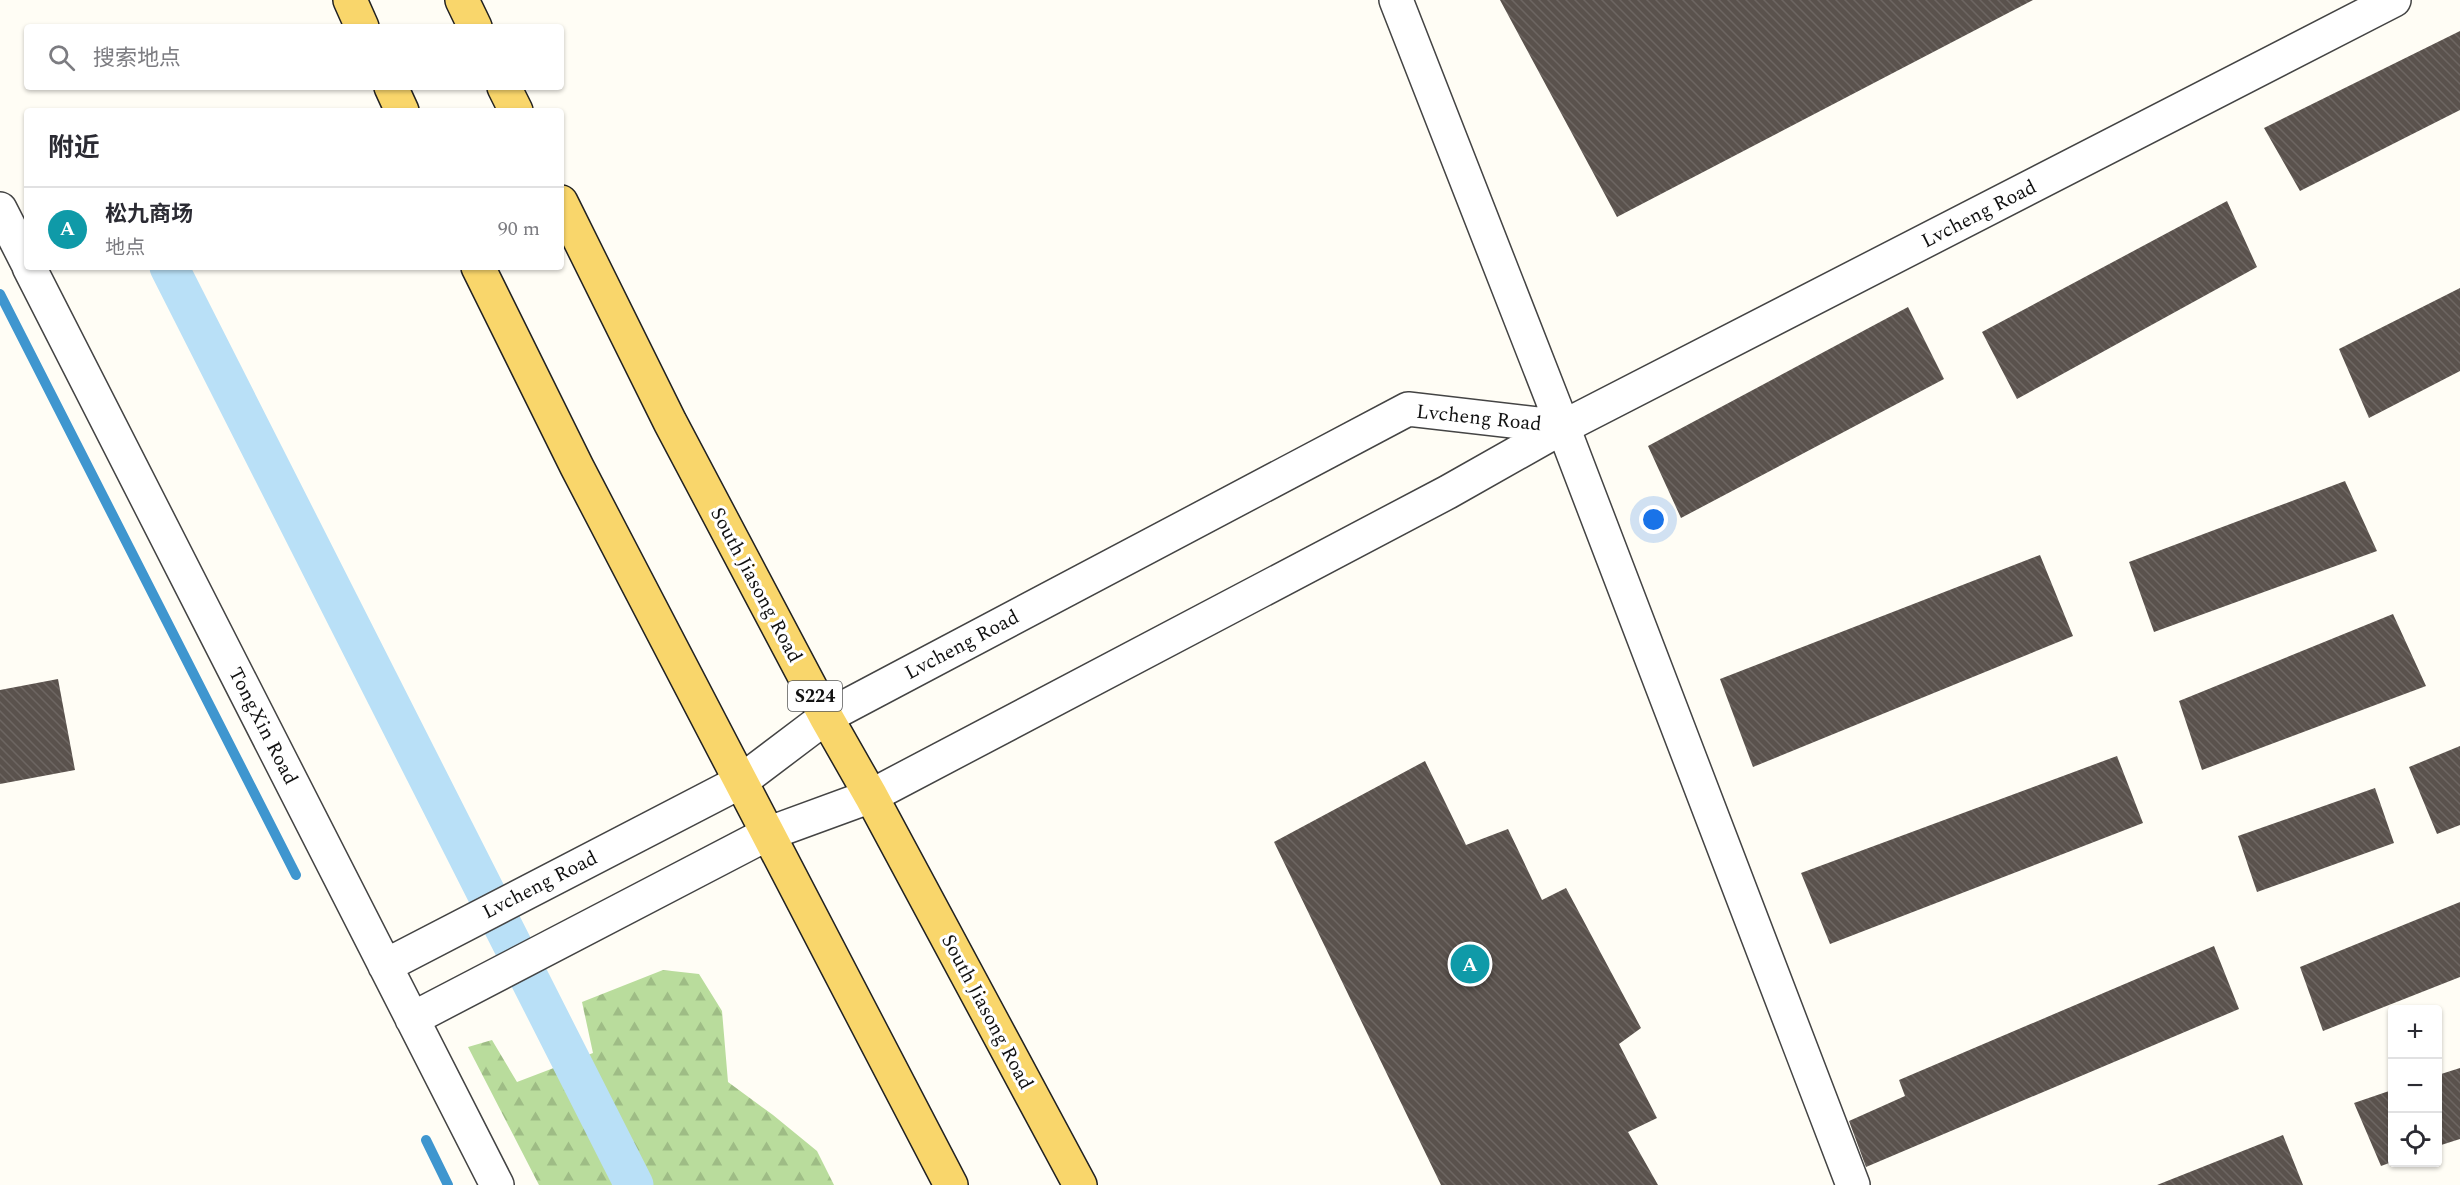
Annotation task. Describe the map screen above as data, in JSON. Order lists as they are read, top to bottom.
{
  "streets": {
    "main road": ["South Jiasong Road", "S224"],
    "street": ["Lvcheng Road", "TongXin Road"]
  },
  "crossings": [
    ["Lvcheng Road", "South Jiasong Road"],
    ["Lvcheng Road", "TongXin Road"]
  ],
  "page": {
    "search": "搜索地点",
    "heading": "附近",
    "list": [
      {
        "mark": "A",
        "name": "松九商场",
        "note": "地点",
        "value": "90 m"
      }
    ],
    "pins": "A",
    "map_buttons": ["+", "−"]
  }
}
